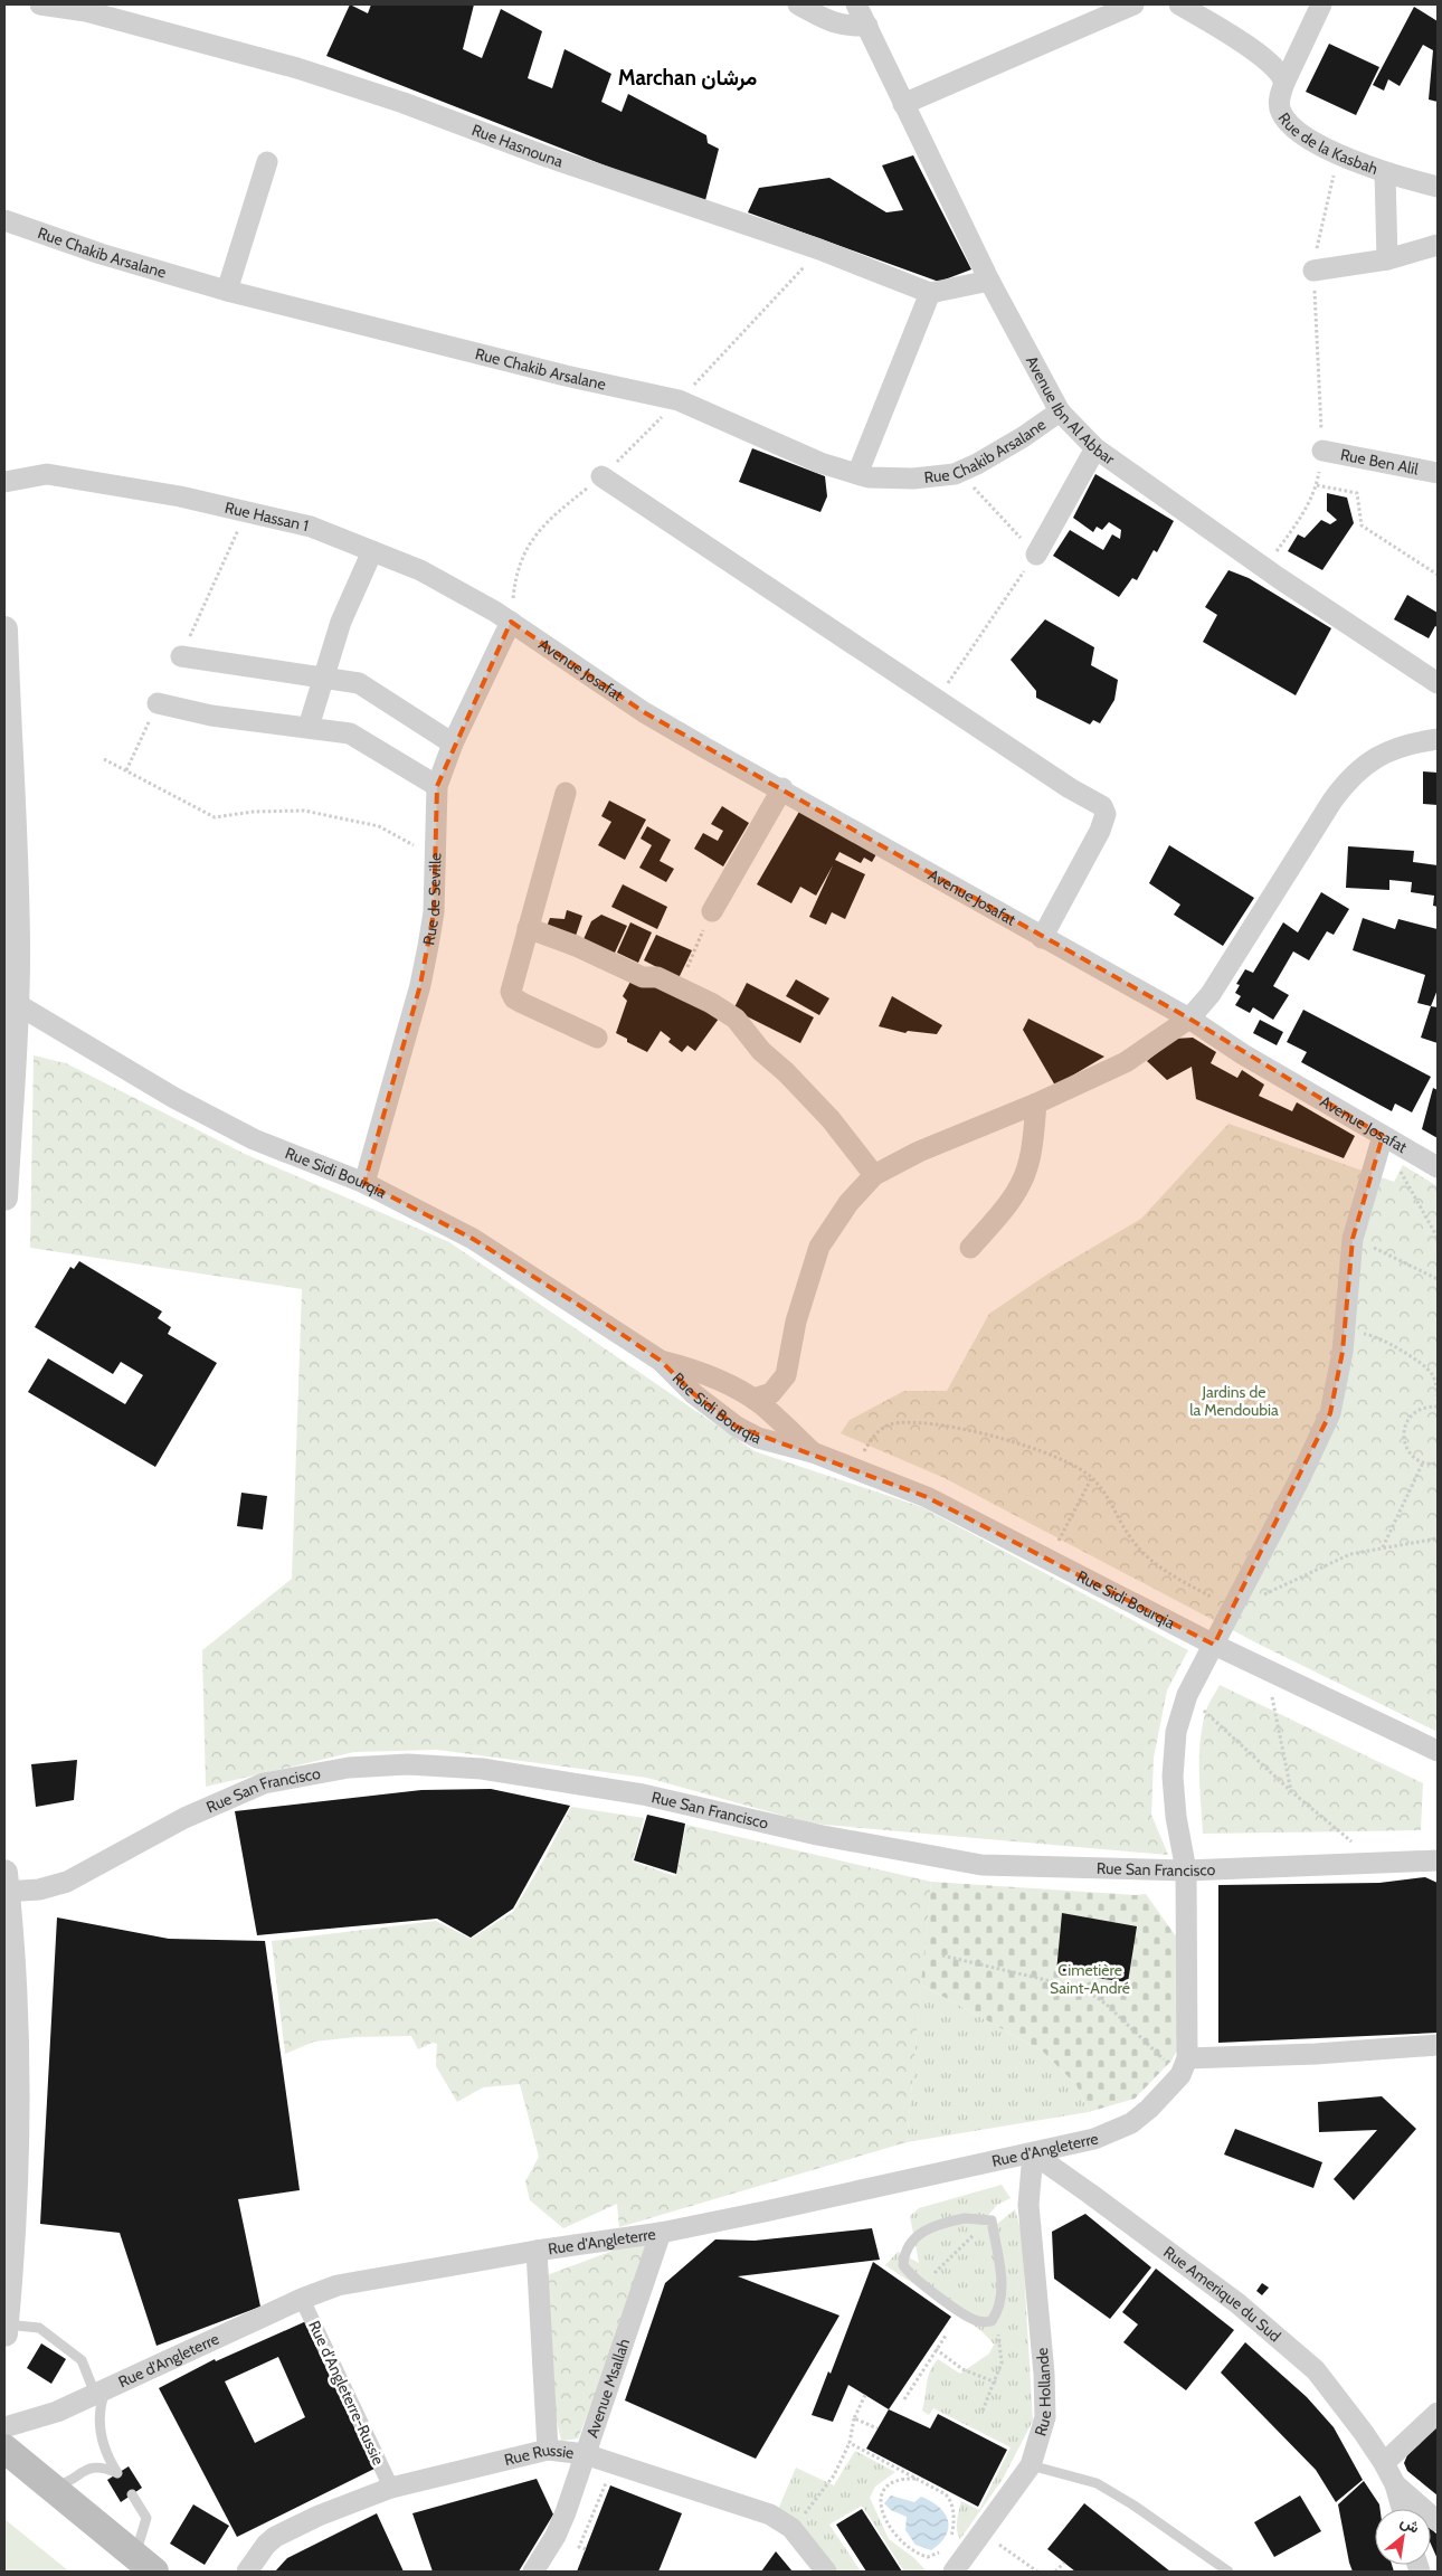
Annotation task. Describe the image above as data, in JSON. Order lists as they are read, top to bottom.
{
  "streets": {
    "street": [
      "Rue de la Kasbah",
      "Rue Hasnouna",
      "Rue Chakib Arsalane",
      "Avenue Ibn Al Abbar",
      "Rue Ben Alil",
      "Rue Hassan 1",
      "Avenue Josafat",
      "Rue de Seville",
      "Rue Sidi Bourqia",
      "Rue San Francisco",
      "Rue d'Angleterre",
      "Rue Amerique du Sud",
      "Avenue Msallah",
      "Rue Hollande",
      "Rue d'Angleterre-Russie",
      "Rue Russie"
    ]
  },
  "crossings": [
    ["Rue Chakib Arsalane", "Avenue Ibn Al Abbar"],
    ["Rue Hassan 1", "Avenue Josafat"],
    ["Rue Hassan 1", "Rue de Seville"],
    ["Avenue Josafat", "Rue de Seville"],
    ["Rue de Seville", "Rue Sidi Bourqia"],
    ["Rue d'Angleterre", "Rue Amerique du Sud"],
    ["Rue d'Angleterre", "Avenue Msallah"],
    ["Rue d'Angleterre", "Rue Hollande"],
    ["Rue d'Angleterre", "Rue d'Angleterre-Russie"],
    ["Rue Amerique du Sud", "Rue Hollande"],
    ["Avenue Msallah", "Rue Russie"],
    ["Rue d'Angleterre-Russie", "Rue Russie"]
  ],
  "districts": ["Marchan مرشان"],
  "parks": ["Jardins de la Mendoubia", "Cimetière Saint-André"],
  "north": "top right"
}
